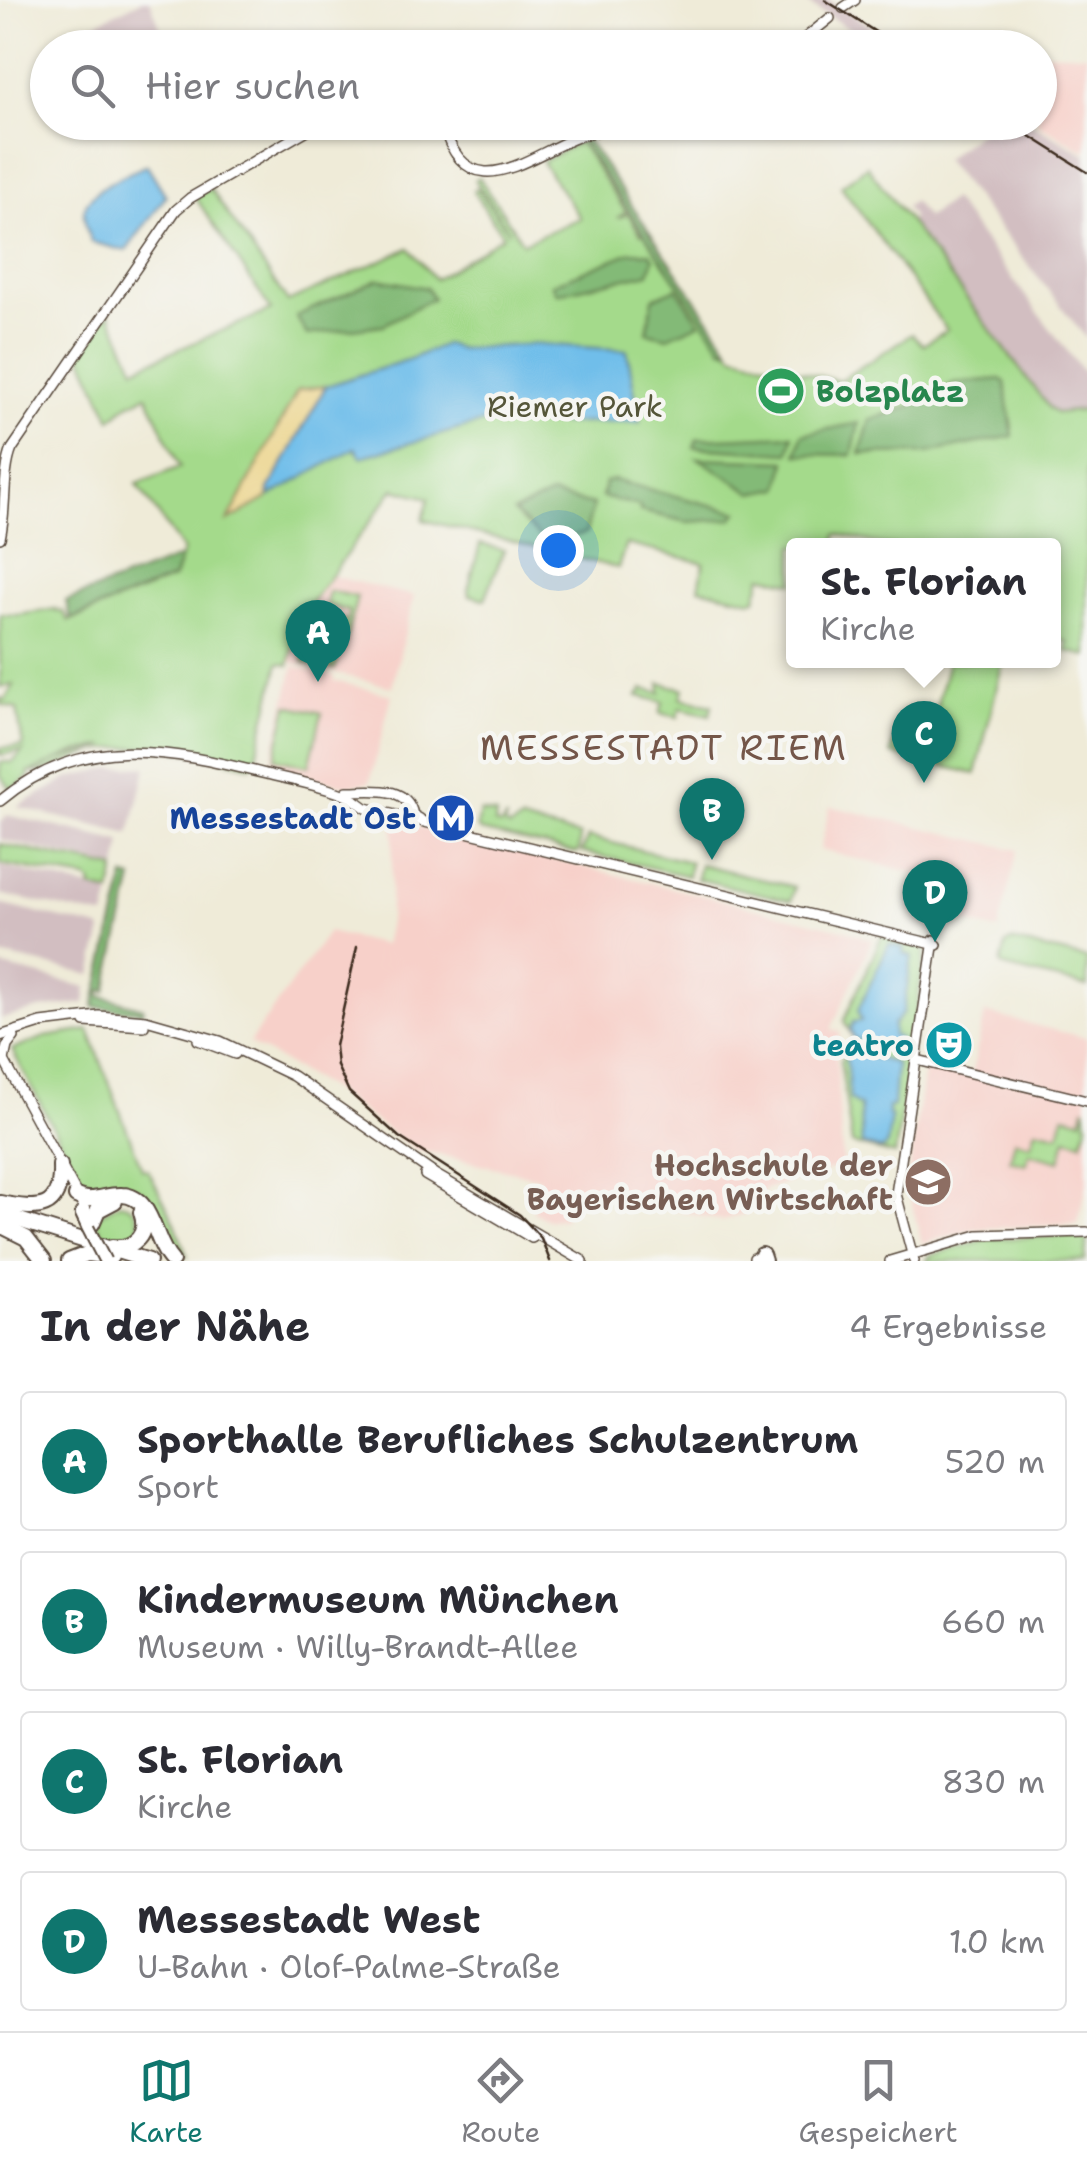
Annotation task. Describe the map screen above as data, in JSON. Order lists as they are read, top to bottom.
{
  "districts": ["MESSESTADT RIEM"],
  "parks": ["Riemer Park"],
  "places": {
    "sports": ["Bolzplatz"],
    "metro station": ["Messestadt Ost"],
    "theatre": ["teatro"],
    "school or university": ["Hochschule der Bayerischen Wirtschaft"]
  },
  "page": {
    "search": "Hier suchen",
    "popup": ["St. Florian", "Kirche"],
    "pins": [
      "A",
      "C",
      "B",
      "D"
    ],
    "heading": ["In der Nähe", "4 Ergebnisse"],
    "list": [
      {
        "mark": "A",
        "name": "Sporthalle Berufliches Schulzentrum",
        "note": "Sport",
        "value": "520 m"
      },
      {
        "mark": "B",
        "name": "Kindermuseum München",
        "note": "Museum · Willy-Brandt-Allee",
        "value": "660 m"
      },
      {
        "mark": "C",
        "name": "St. Florian",
        "note": "Kirche",
        "value": "830 m"
      },
      {
        "mark": "D",
        "name": "Messestadt West",
        "note": "U-Bahn · Olof-Palme-Straße",
        "value": "1.0 km"
      }
    ],
    "nav": ["Karte", "Route", "Gespeichert"]
  }
}
